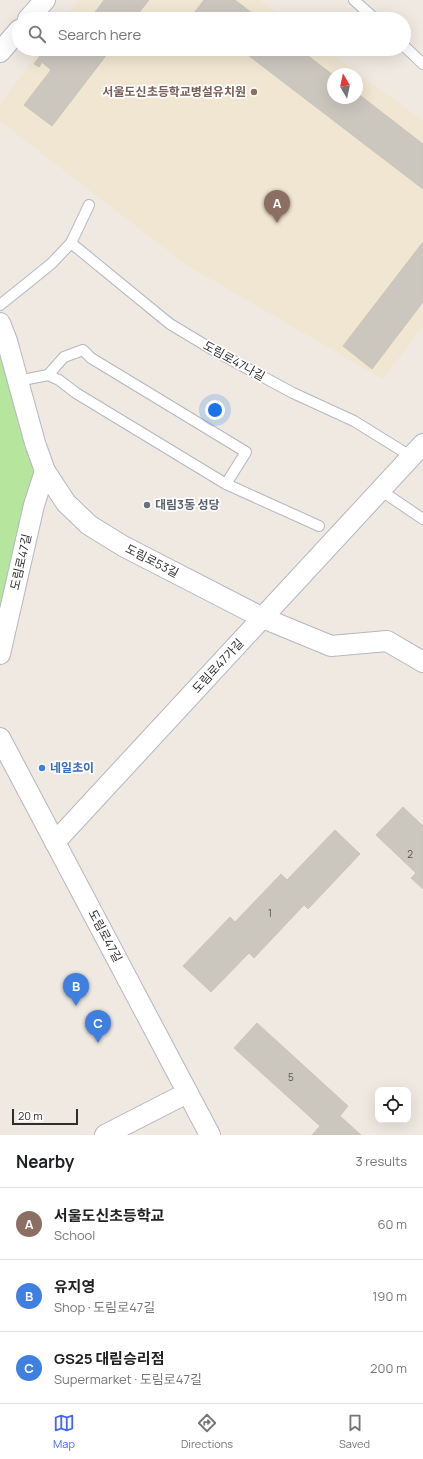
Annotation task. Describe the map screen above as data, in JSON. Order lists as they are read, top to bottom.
{
  "streets": {
    "street": ["도림로53길", "도림로47길", "도림로47가길"],
    "lane": ["도림로47나길"]
  },
  "crossings": [
    ["도림로47나길", "도림로47가길"],
    ["도림로53길", "도림로47길"],
    ["도림로53길", "도림로47가길"],
    ["도림로47길", "도림로47가길"]
  ],
  "places": ["서울도신초등학교병설유치원", "대림3동 성당", "네일초이"],
  "house_numbers": ["2", "1", "5"],
  "scale_bar": "20 m",
  "north": "top",
  "page": {
    "search": "Search here",
    "pins": ["A", "B", "C"],
    "scale": "20 m",
    "heading": ["Nearby", "3 results"],
    "list": [
      {
        "mark": "A",
        "name": "서울도신초등학교",
        "note": "School",
        "value": "60 m"
      },
      {
        "mark": "B",
        "name": "유지영",
        "note": "Shop · 도림로47길",
        "value": "190 m"
      },
      {
        "mark": "C",
        "name": "GS25 대림승리점",
        "note": "Supermarket · 도림로47길",
        "value": "200 m"
      }
    ],
    "nav": ["Map", "Directions", "Saved"]
  }
}
